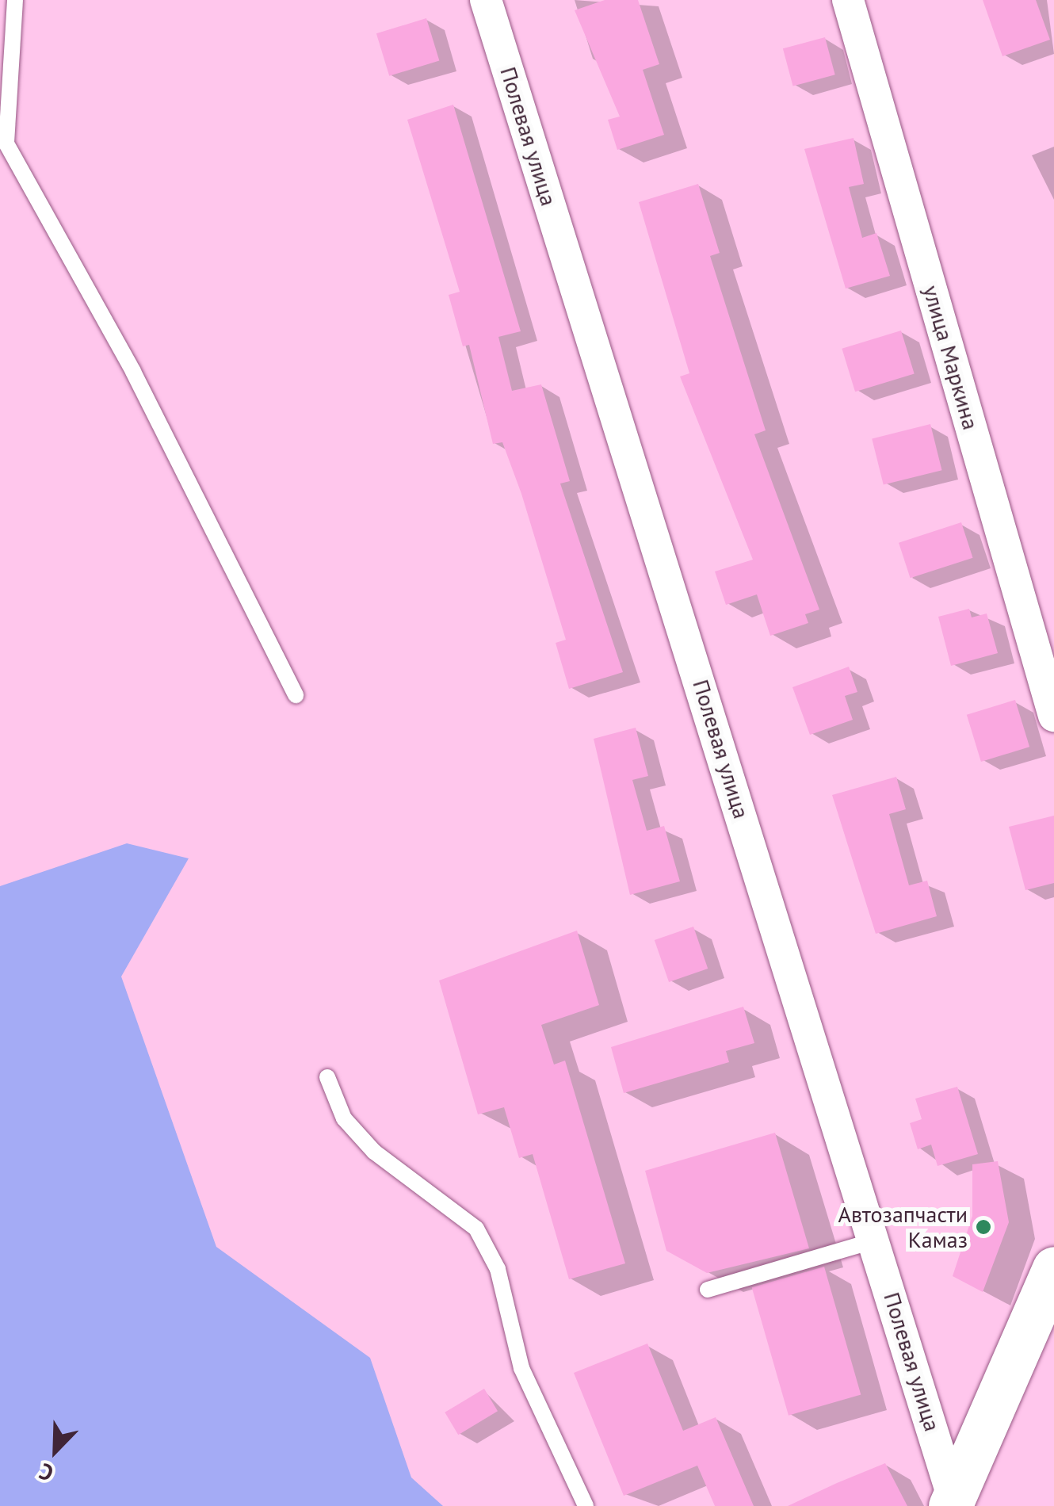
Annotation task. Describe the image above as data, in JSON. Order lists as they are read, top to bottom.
{
  "streets": {
    "street": ["Полевая улица", "улица Маркина"]
  },
  "places": ["Автозапчасти Камаз"],
  "north": "bottom left"
}
